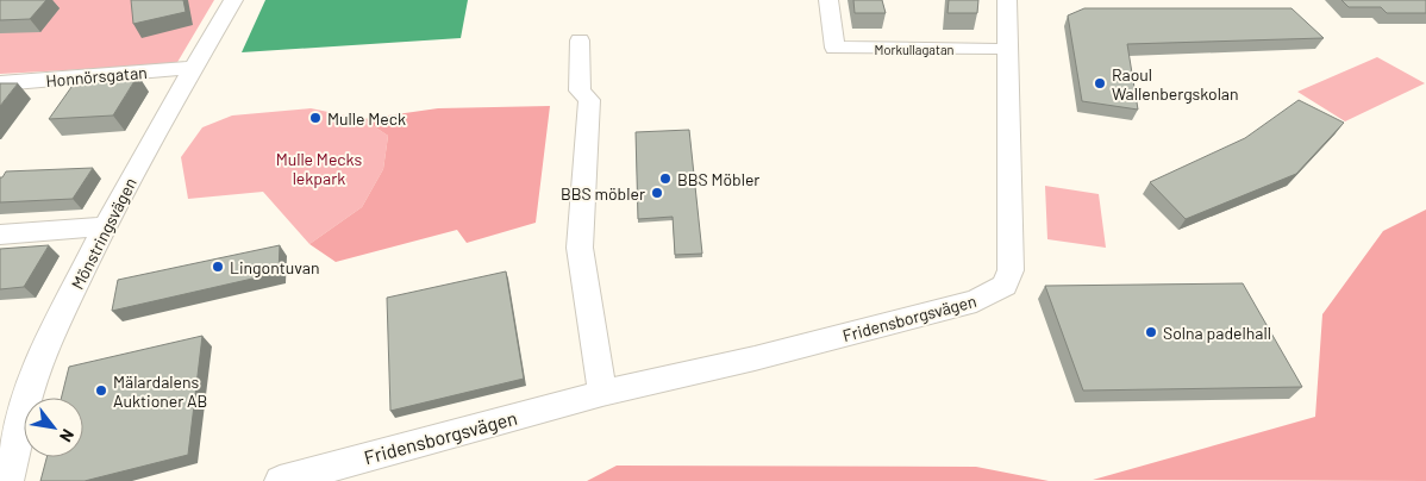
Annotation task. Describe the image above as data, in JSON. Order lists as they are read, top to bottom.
{
  "streets": {
    "street": [
      "Morkullagatan",
      "Honnörsgatan",
      "Mönstringsvägen",
      "Fridensborgsvägen"
    ]
  },
  "crossings": [
    ["Honnörsgatan", "Mönstringsvägen"]
  ],
  "parks": ["Mulle Mecks lekpark"],
  "places": [
    "Raoul Wallenbergskolan",
    "Mulle Meck",
    "BBS Möbler",
    "BBS möbler",
    "Lingontuvan",
    "Solna padelhall",
    "Mälardalens Auktioner AB"
  ],
  "north": "bottom right"
}
